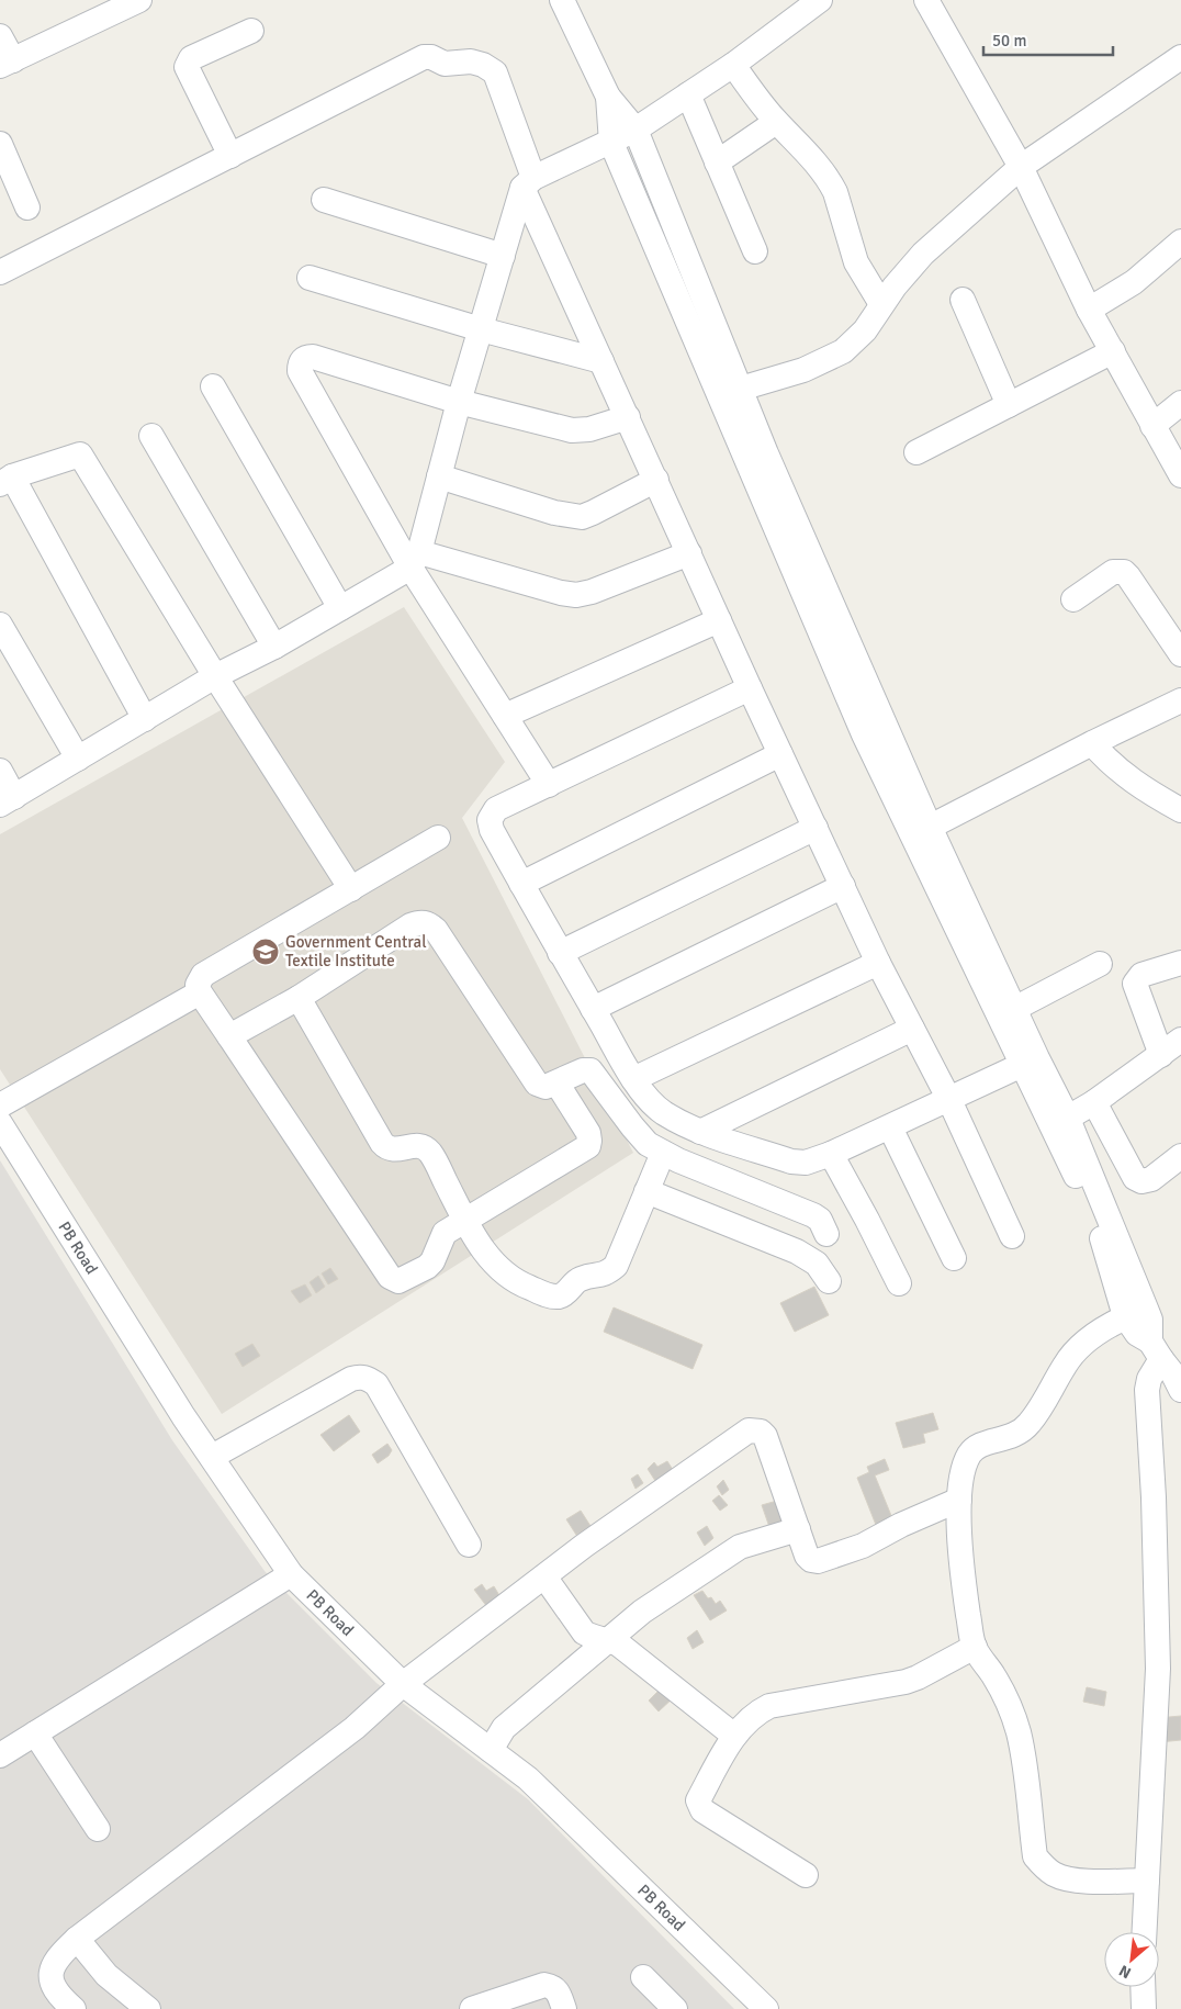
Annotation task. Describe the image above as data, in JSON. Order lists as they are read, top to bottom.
{
  "streets": {
    "street": ["PB Road"]
  },
  "places": {
    "school or university": ["Government Central Textile Institute"]
  },
  "scale_bar": "50 m",
  "north": "bottom left"
}
